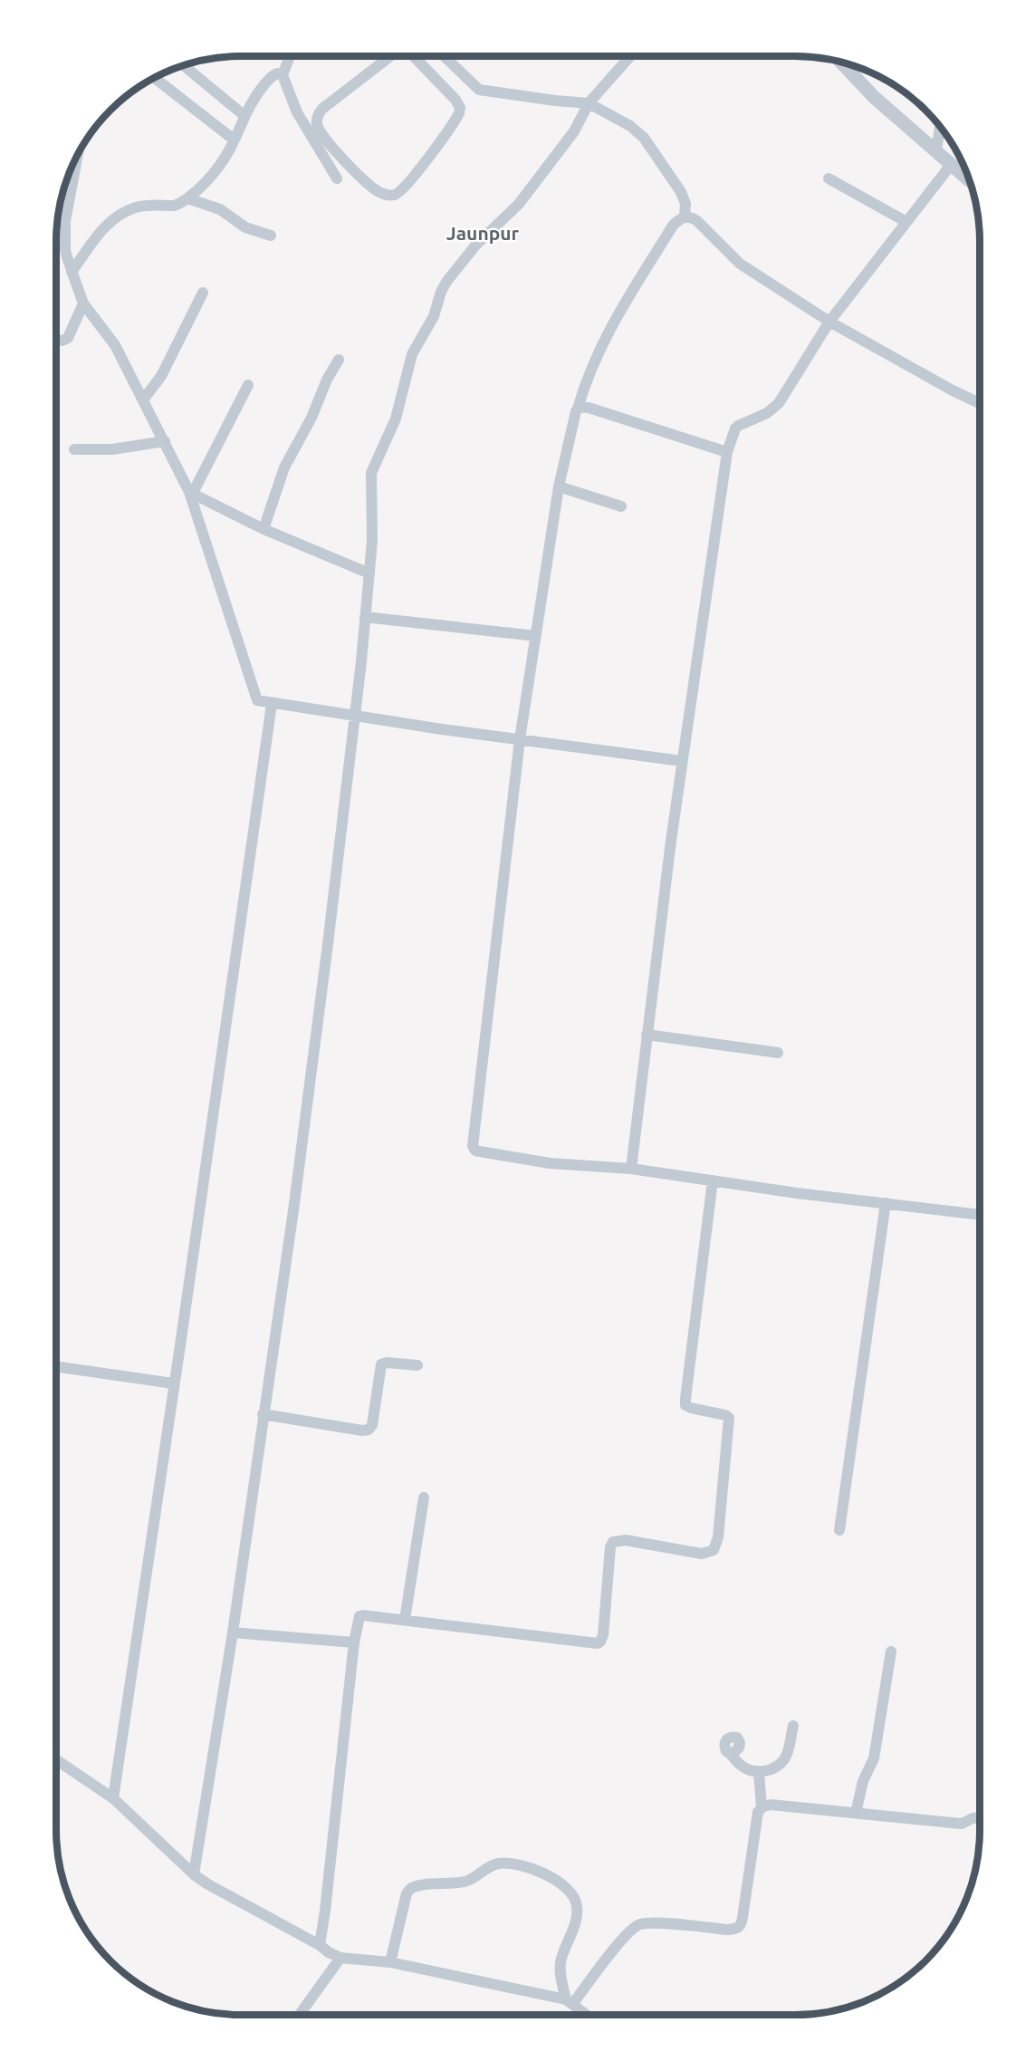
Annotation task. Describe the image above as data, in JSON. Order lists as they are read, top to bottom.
{
  "districts": ["Jaunpur"]
}
